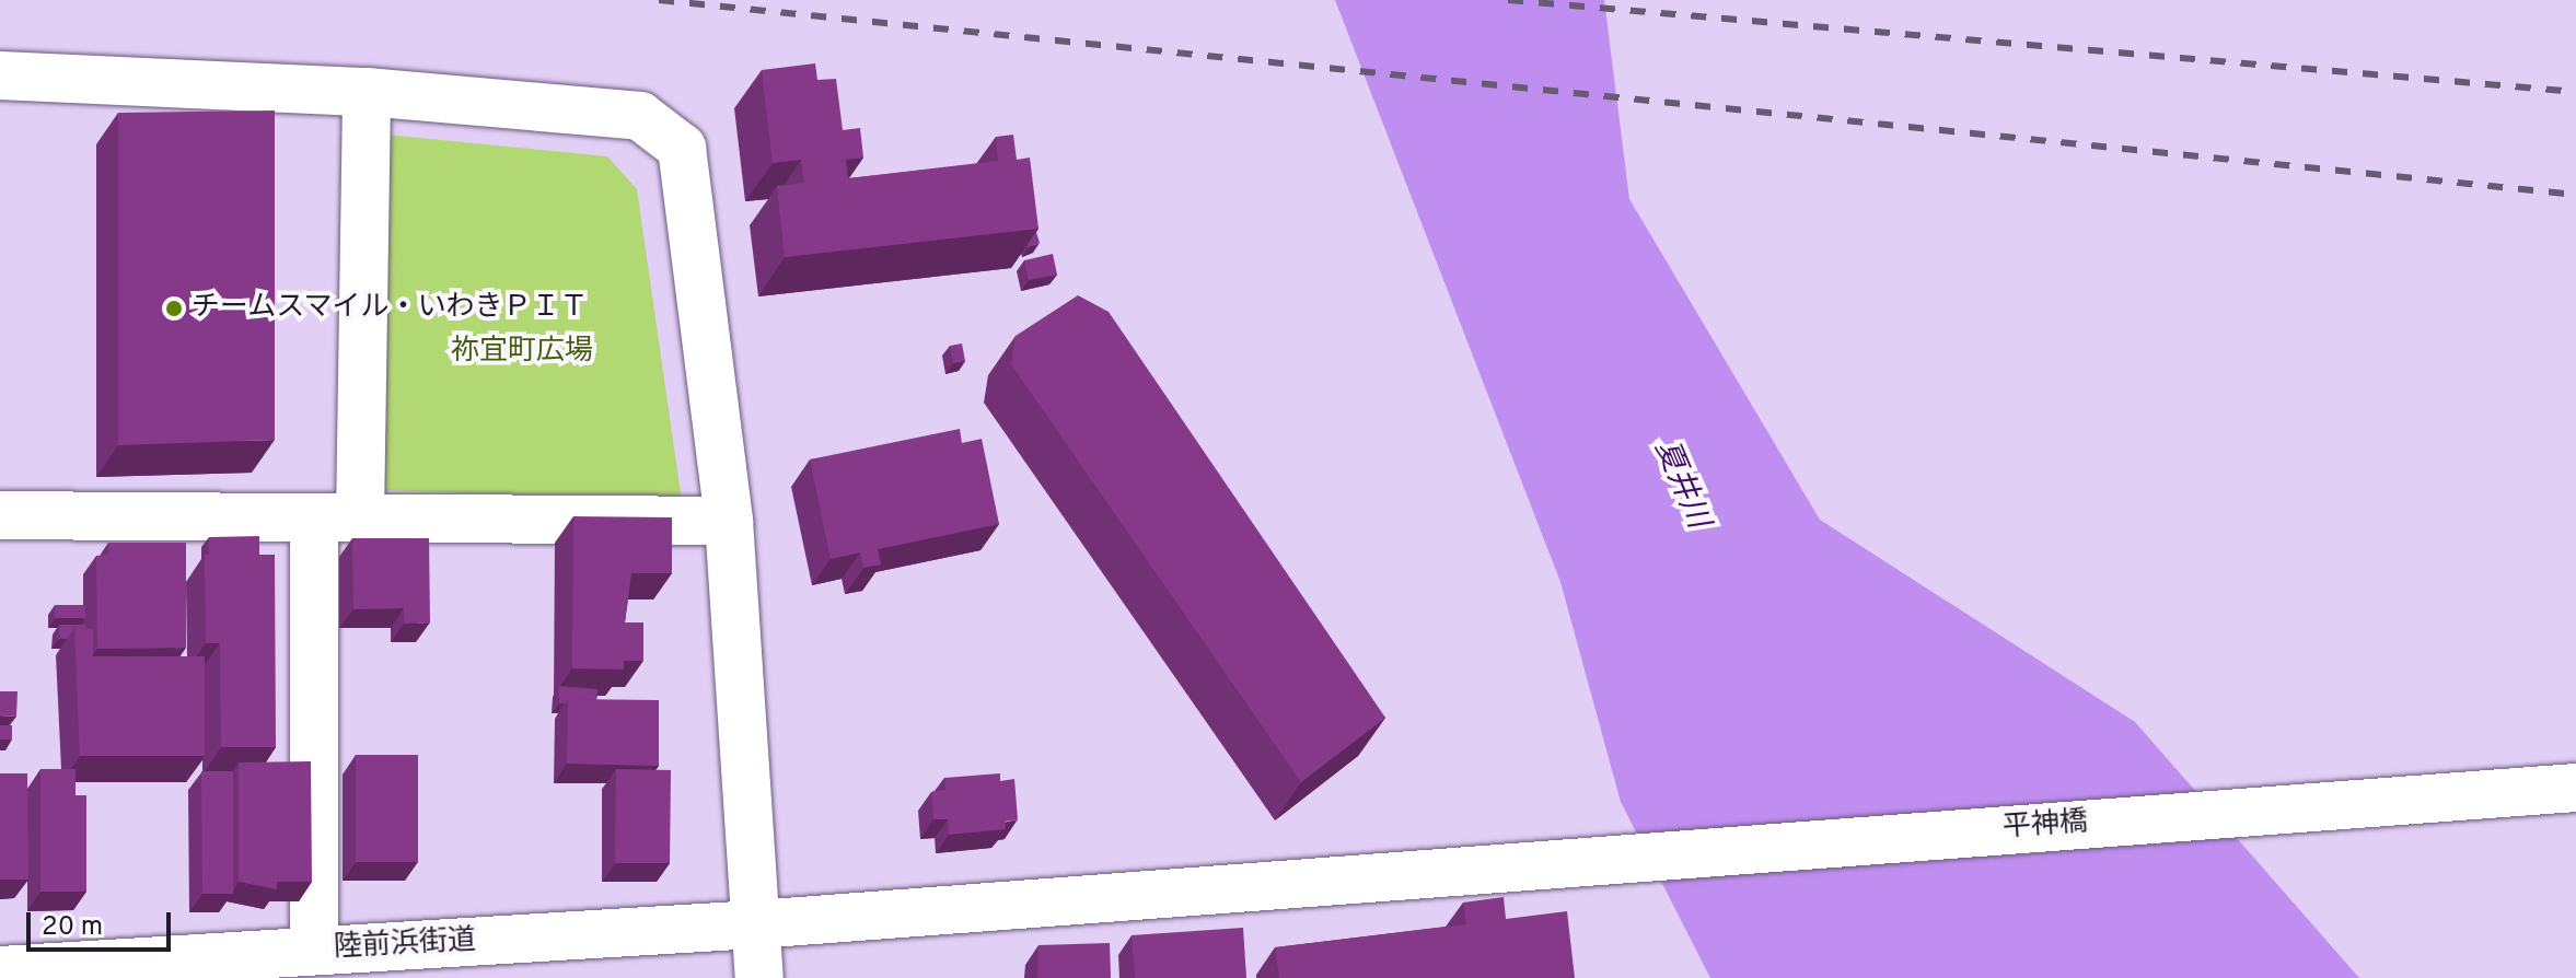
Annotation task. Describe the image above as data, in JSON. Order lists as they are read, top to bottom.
{
  "streets": {
    "street": ["平神橋", "陸前浜街道"]
  },
  "crossings": [
    ["平神橋", "陸前浜街道"]
  ],
  "water": ["夏井川"],
  "parks": ["祢宜町広場"],
  "places": ["チームスマイル・いわきＰＩＴ"],
  "scale_bar": "20 m"
}
